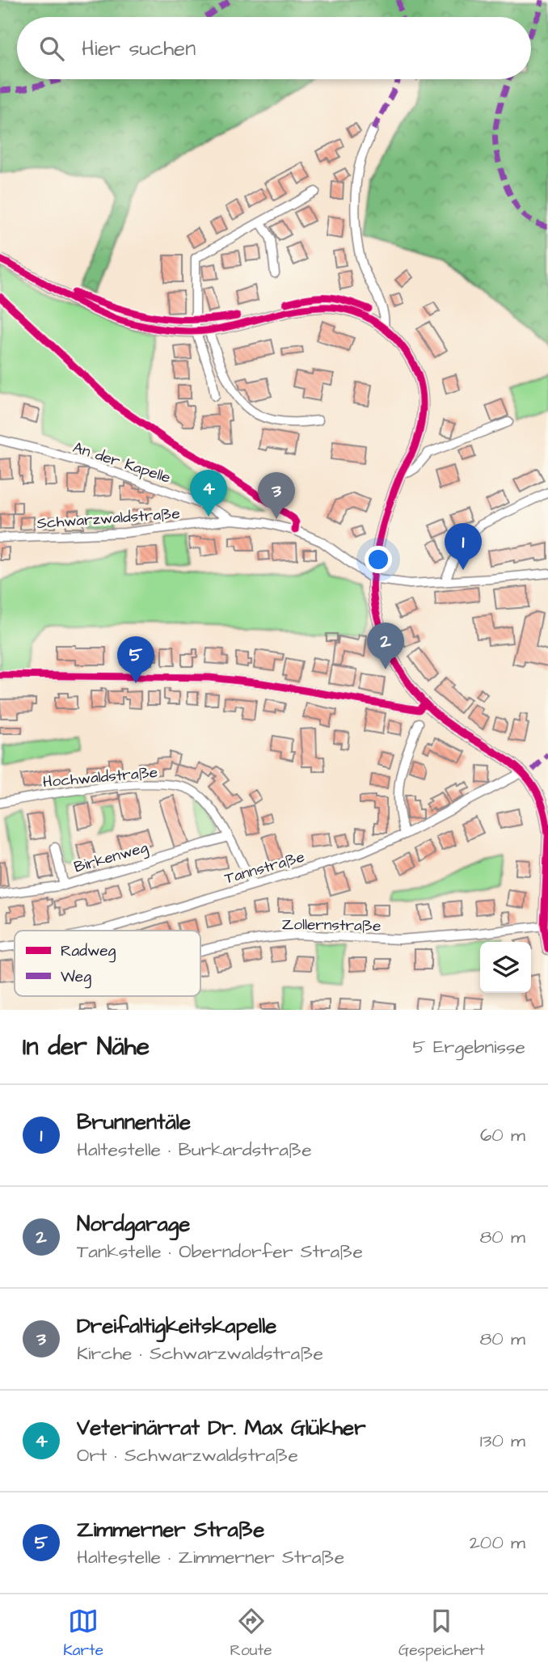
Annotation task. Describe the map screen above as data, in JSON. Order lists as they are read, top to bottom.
{
  "streets": {
    "street": [
      "An der Kapelle",
      "Schwarzwaldstraße",
      "Hochwaldstraße",
      "Birkenweg",
      "Tannstraße",
      "Zollernstraße"
    ]
  },
  "crossings": [
    ["An der Kapelle", "Schwarzwaldstraße"],
    ["Hochwaldstraße", "Birkenweg"],
    ["Hochwaldstraße", "Tannstraße"]
  ],
  "legend": ["Radweg", "Weg"],
  "page": {
    "search": "Hier suchen",
    "pins": [
      "4",
      "3",
      "1",
      "2",
      "5"
    ],
    "heading": ["In der Nähe", "5 Ergebnisse"],
    "list": [
      {
        "mark": "1",
        "name": "Brunnentäle",
        "note": "Haltestelle · Burkardstraße",
        "value": "60 m"
      },
      {
        "mark": "2",
        "name": "Nordgarage",
        "note": "Tankstelle · Oberndorfer Straße",
        "value": "80 m"
      },
      {
        "mark": "3",
        "name": "Dreifaltigkeitskapelle",
        "note": "Kirche · Schwarzwaldstraße",
        "value": "80 m"
      },
      {
        "mark": "4",
        "name": "Veterinärrat Dr. Max Glükher",
        "note": "Ort · Schwarzwaldstraße",
        "value": "130 m"
      },
      {
        "mark": "5",
        "name": "Zimmerner Straße",
        "note": "Haltestelle · Zimmerner Straße",
        "value": "200 m"
      }
    ],
    "nav": ["Karte", "Route", "Gespeichert"]
  }
}
